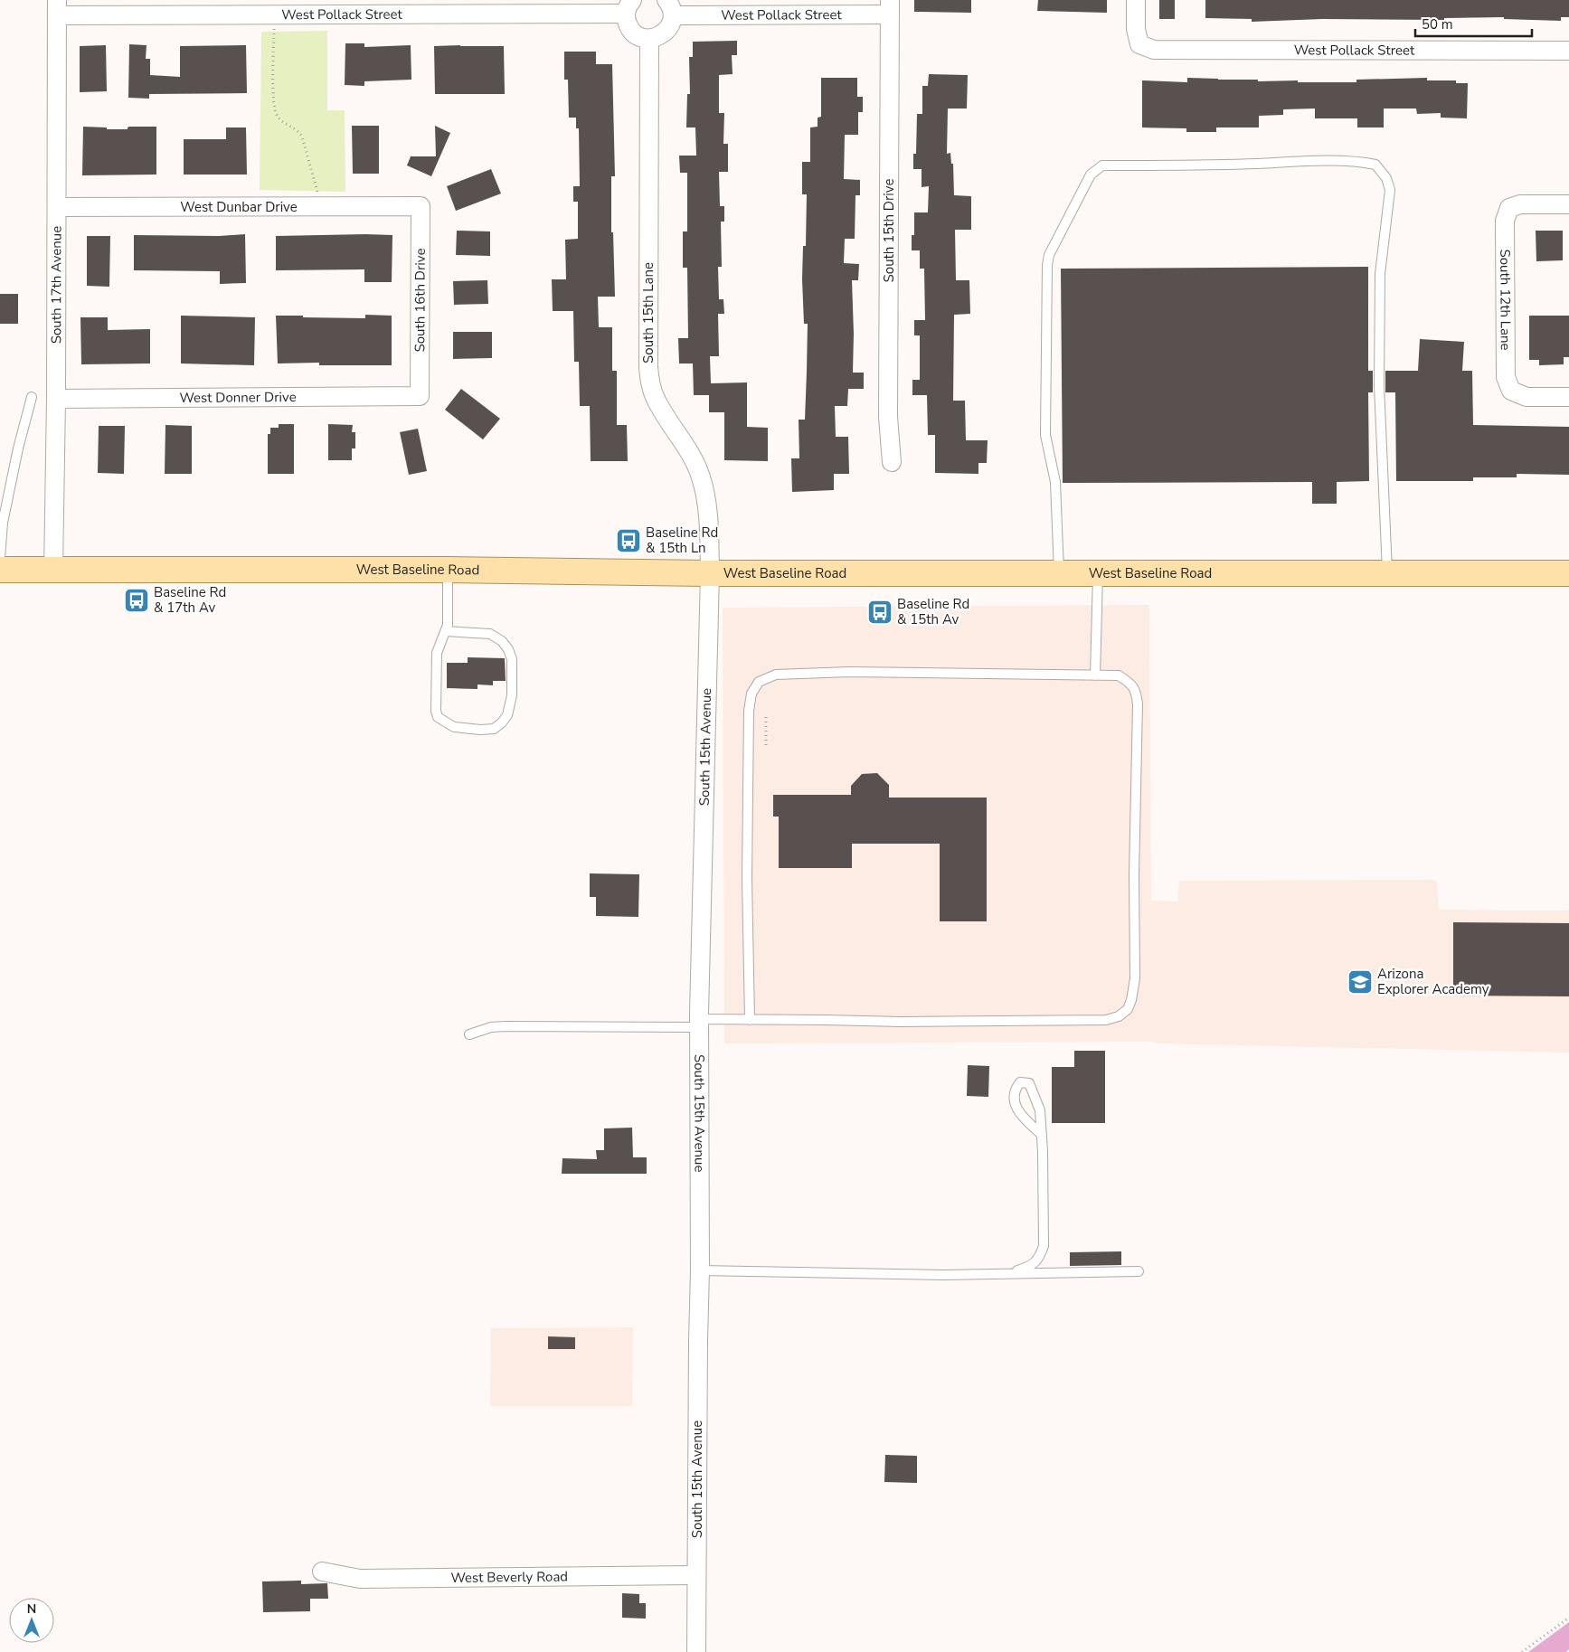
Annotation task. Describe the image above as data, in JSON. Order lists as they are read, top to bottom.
{
  "streets": {
    "main road": ["West Baseline Road"],
    "street": [
      "West Pollack Street",
      "West Dunbar Drive",
      "South 15th Drive",
      "South 17th Avenue",
      "South 12th Lane",
      "South 16th Drive",
      "South 15th Lane",
      "West Donner Drive",
      "South 15th Avenue",
      "West Beverly Road"
    ]
  },
  "crossings": [
    ["West Pollack Street", "South 15th Drive"],
    ["West Pollack Street", "South 17th Avenue"],
    ["West Dunbar Drive", "South 17th Avenue"],
    ["West Dunbar Drive", "South 16th Drive"],
    ["South 17th Avenue", "West Donner Drive"],
    ["South 17th Avenue", "West Baseline Road"],
    ["South 16th Drive", "West Donner Drive"],
    ["South 15th Lane", "West Baseline Road"],
    ["South 15th Lane", "South 15th Avenue"],
    ["West Baseline Road", "South 15th Avenue"],
    ["South 15th Avenue", "West Beverly Road"]
  ],
  "places": {
    "bus stop": ["Baseline Rd & 15th Ln", "Baseline Rd & 17th Av", "Baseline Rd & 15th Av"],
    "school or university": ["Arizona Explorer Academy"]
  },
  "scale_bar": "50 m",
  "north": "top"
}
